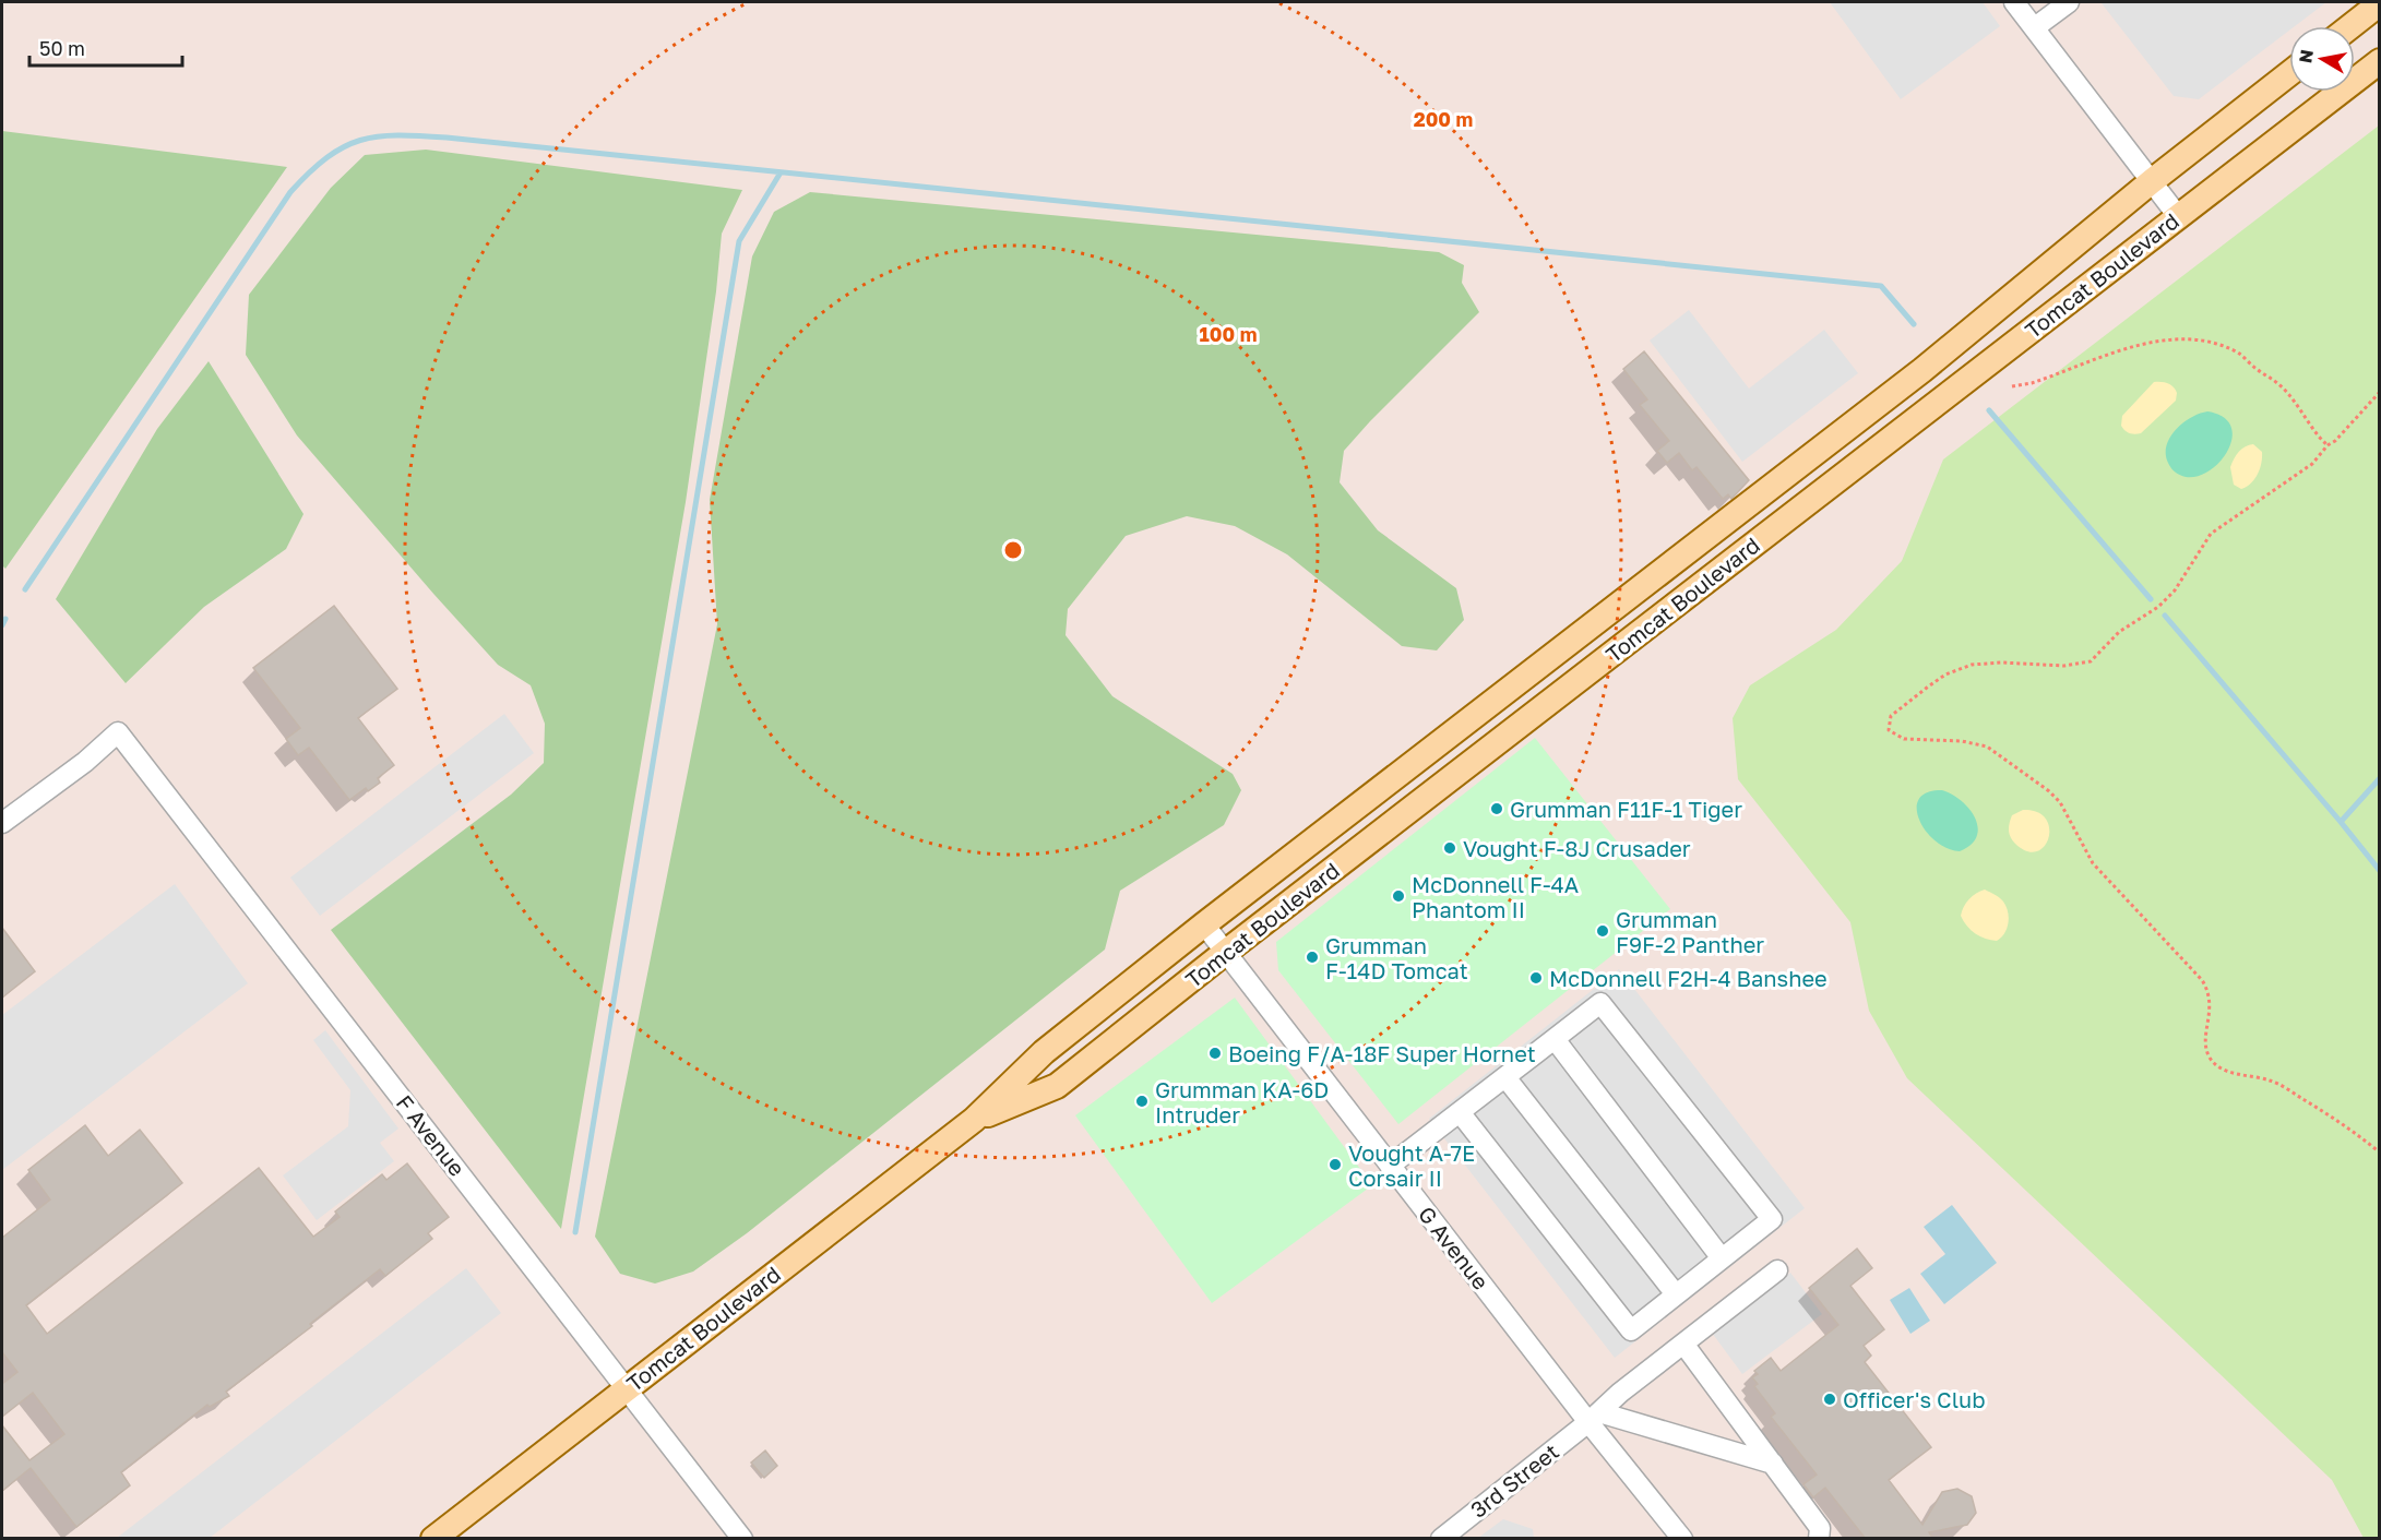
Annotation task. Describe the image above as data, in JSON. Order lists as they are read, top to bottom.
{
  "streets": {
    "main road": ["Tomcat Boulevard"],
    "street": ["F Avenue", "G Avenue", "3rd Street"]
  },
  "crossings": [
    ["Tomcat Boulevard", "F Avenue"],
    ["Tomcat Boulevard", "G Avenue"],
    ["G Avenue", "3rd Street"]
  ],
  "places": [
    "Grumman F11F-1 Tiger",
    "Vought F-8J Crusader",
    "McDonnell F-4A Phantom II",
    "Grumman F9F-2 Panther",
    "Grumman F-14D Tomcat",
    "McDonnell F2H-4 Banshee",
    "Boeing F/A-18F Super Hornet",
    "Grumman KA-6D Intruder",
    "Vought A-7E Corsair II",
    "Officer's Club"
  ],
  "scale_bar": "50 m",
  "north": "left",
  "rings": ["200 m", "100 m"]
}
